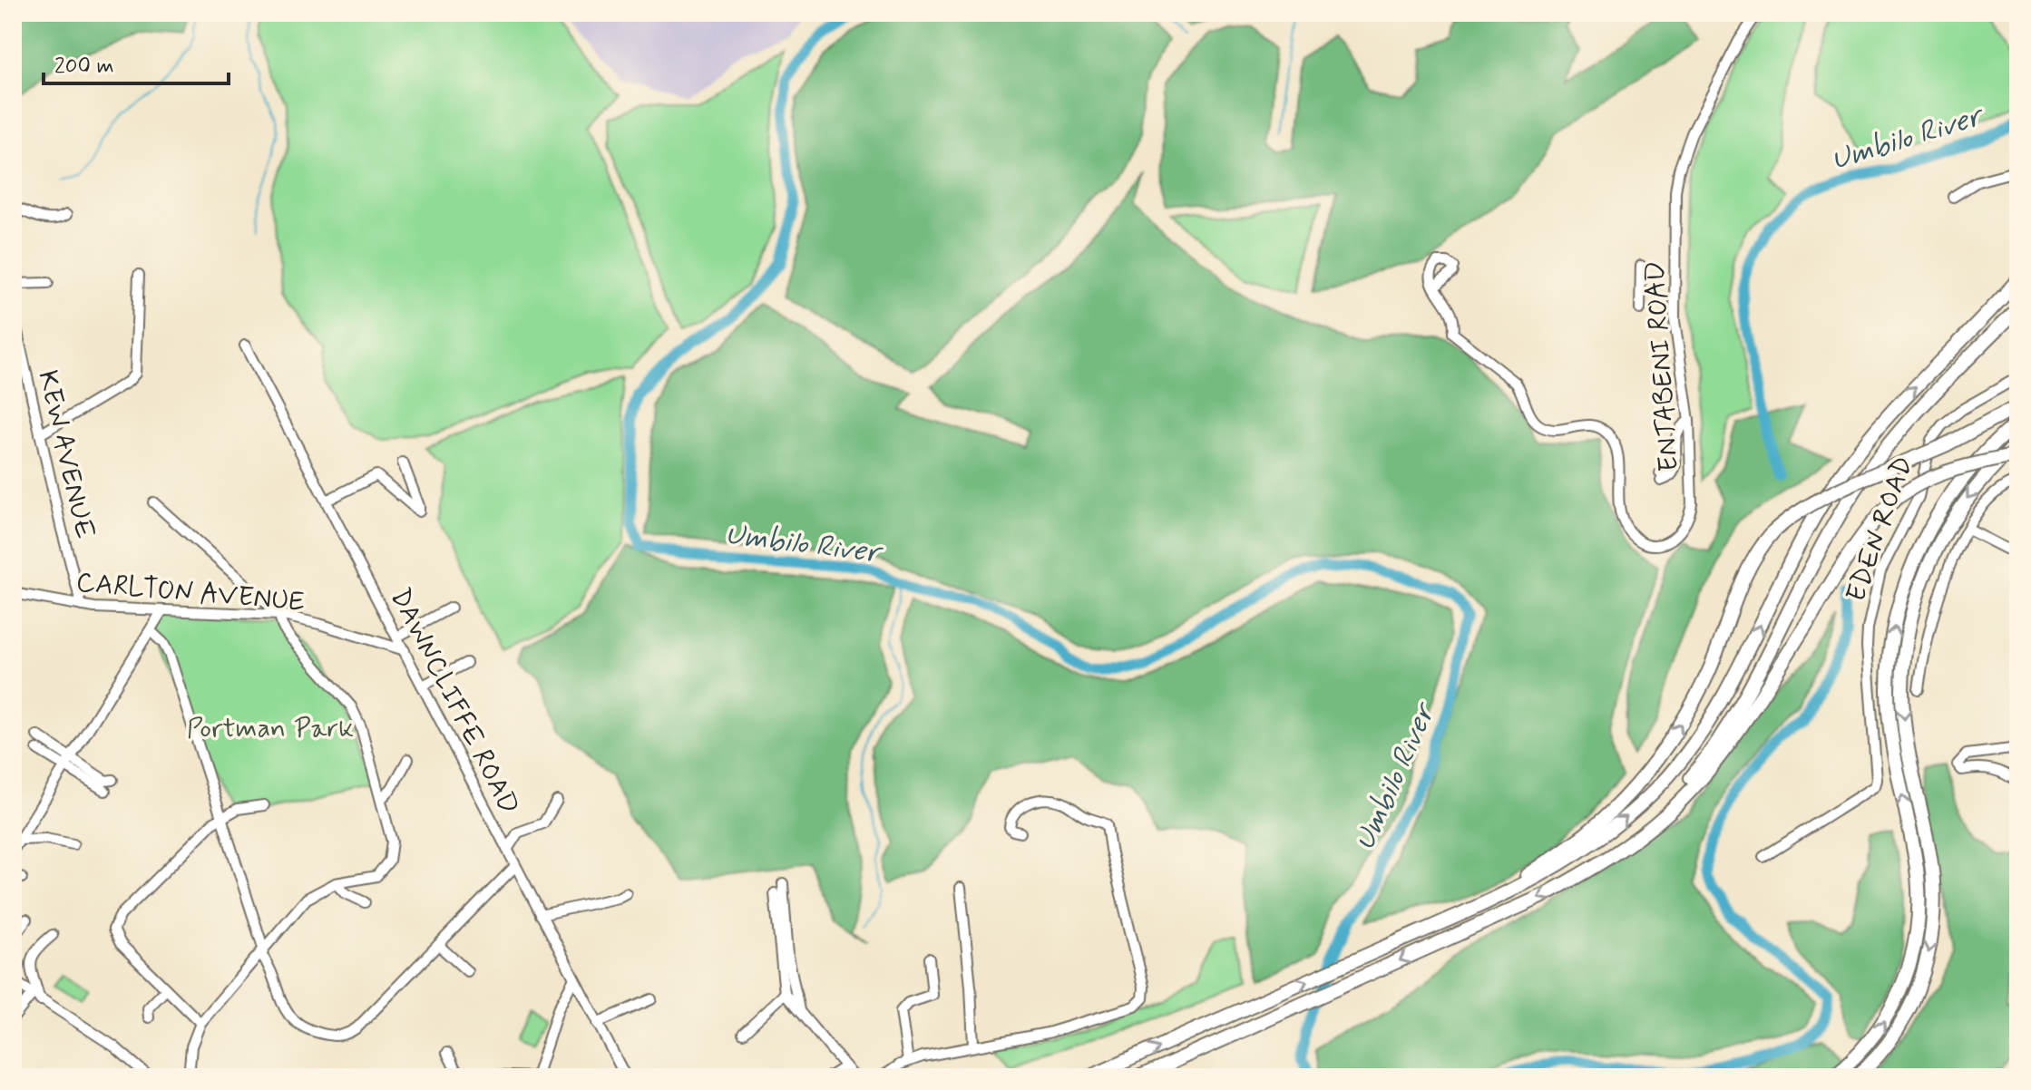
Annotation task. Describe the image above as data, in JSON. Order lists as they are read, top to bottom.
{
  "streets": {
    "street": [
      "ENTABENI ROAD",
      "KEW AVENUE",
      "EDEN ROAD",
      "CARLTON AVENUE",
      "DAWNCLIFFE ROAD"
    ]
  },
  "crossings": [
    ["KEW AVENUE", "CARLTON AVENUE"],
    ["CARLTON AVENUE", "DAWNCLIFFE ROAD"]
  ],
  "water": ["Umbilo River"],
  "parks": ["Portman Park"],
  "scale_bar": "200 m"
}
